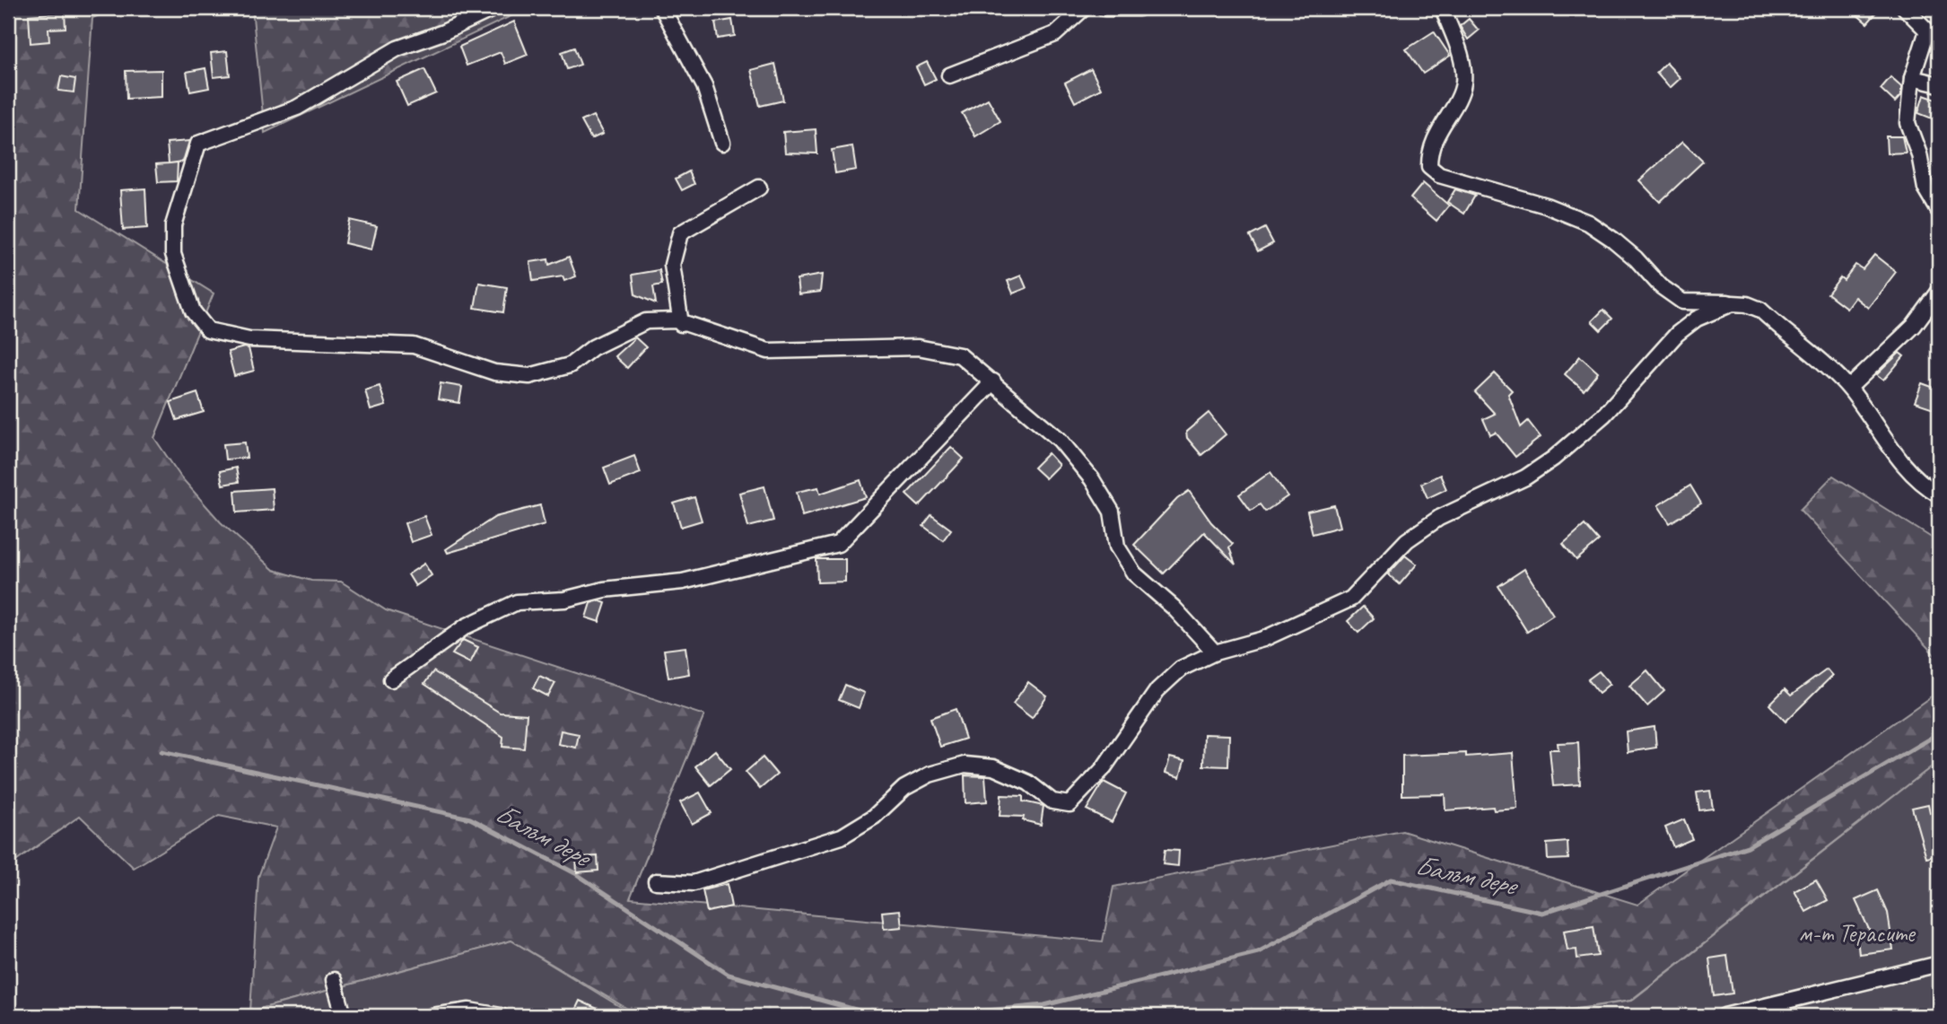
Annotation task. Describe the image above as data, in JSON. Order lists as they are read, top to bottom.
{
  "water": ["Балъм дере"],
  "parks": ["м-т Терасите"]
}
